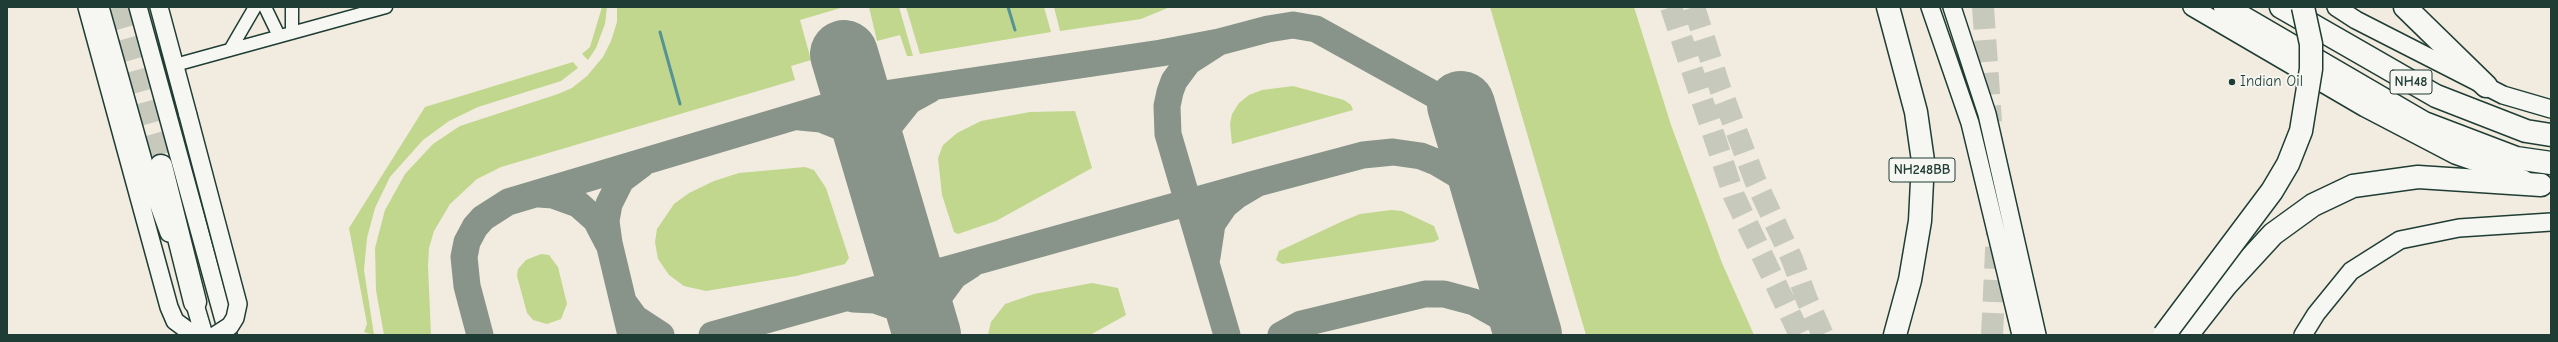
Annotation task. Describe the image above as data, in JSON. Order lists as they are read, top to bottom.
{
  "streets": {
    "highway": ["NH48", "NH248BB"]
  },
  "places": ["Indian Oil"]
}
